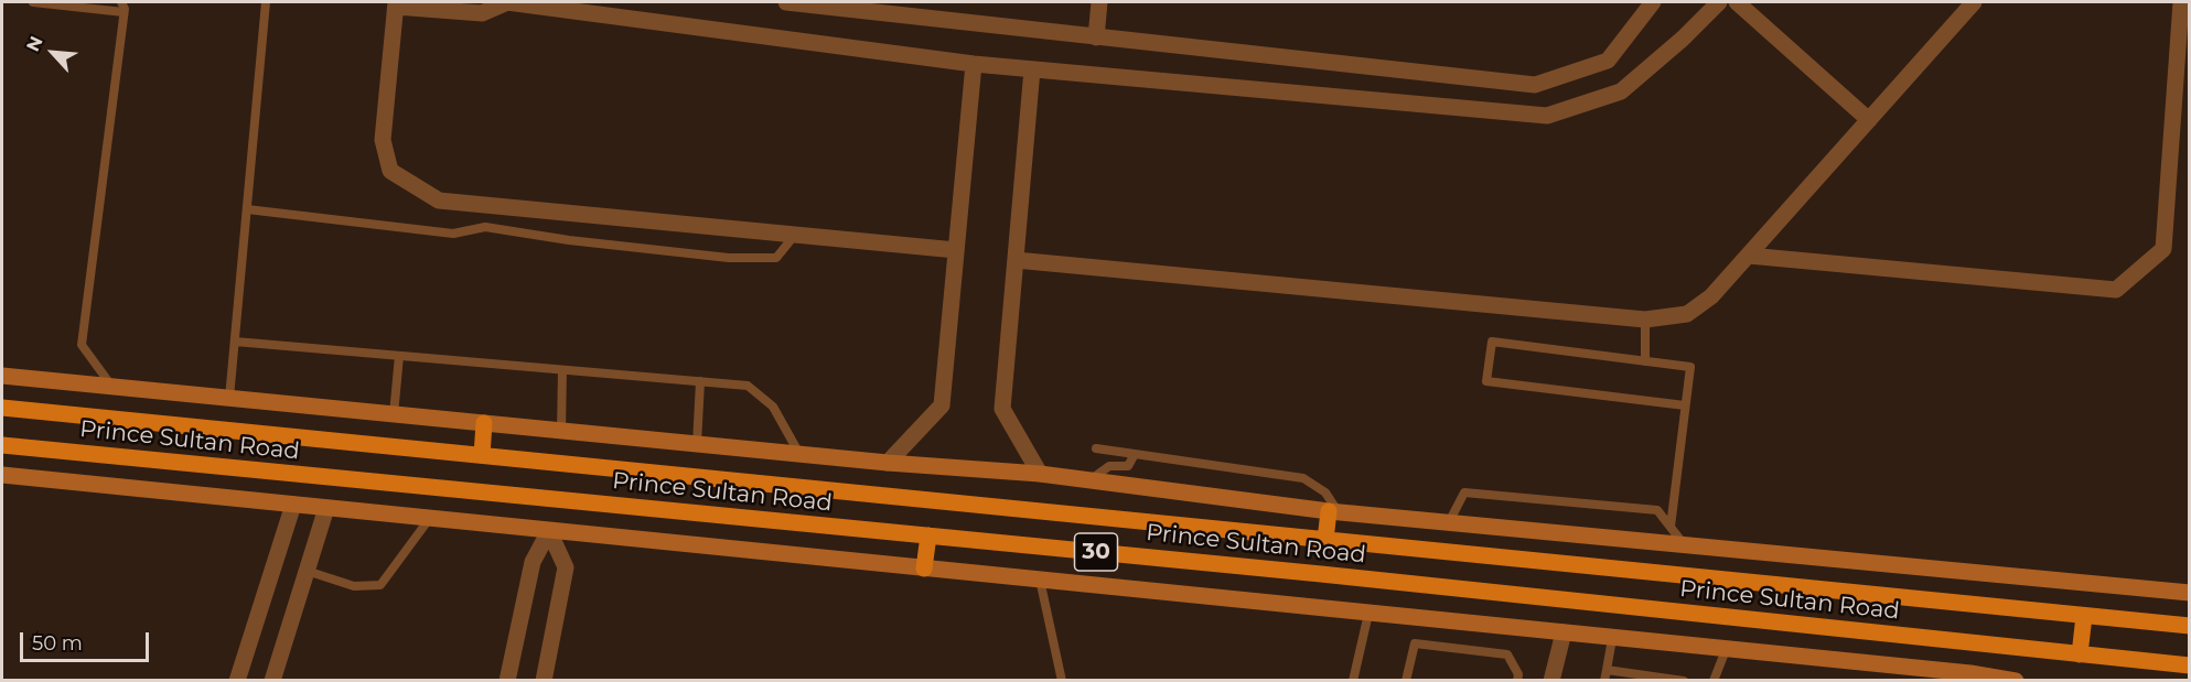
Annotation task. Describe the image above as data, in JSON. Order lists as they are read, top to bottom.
{
  "streets": {
    "main road": ["Prince Sultan Road", "30"]
  },
  "scale_bar": "50 m",
  "north": "top left"
}
